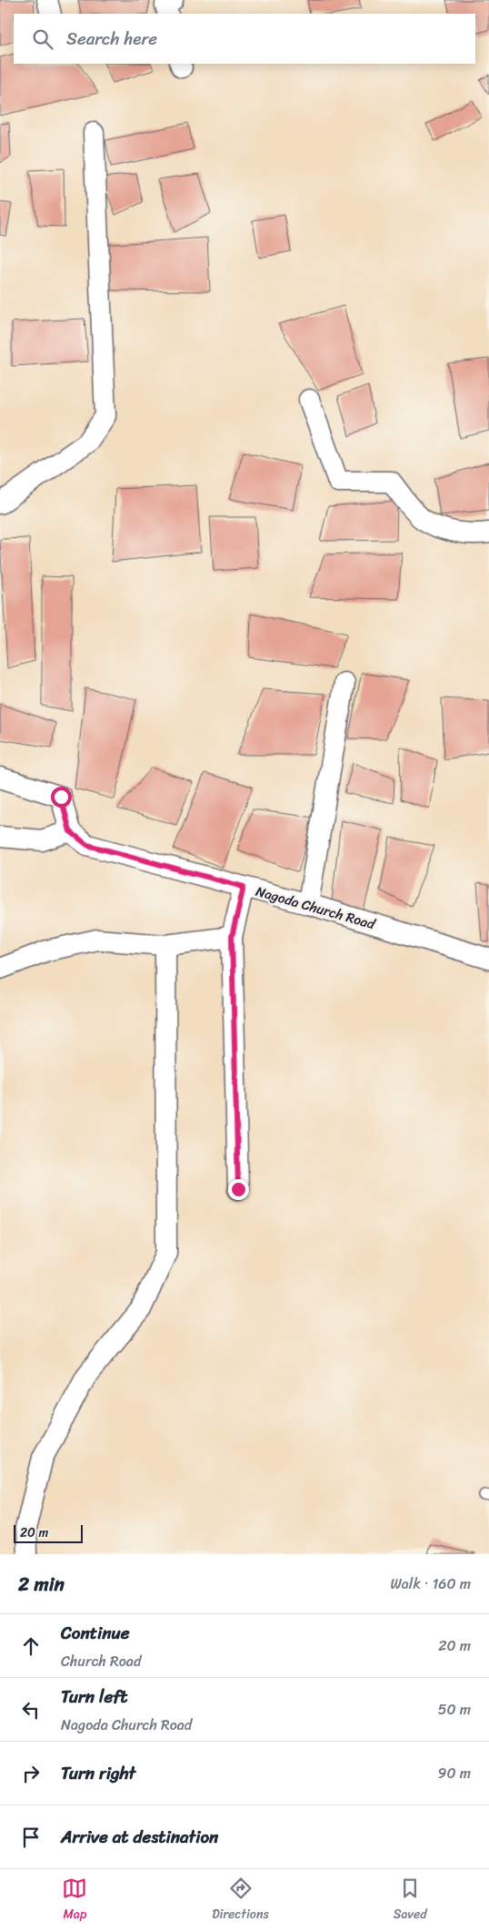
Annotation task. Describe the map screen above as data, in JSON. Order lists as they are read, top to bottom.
{
  "streets": {
    "street": ["Nagoda Church Road"]
  },
  "scale_bar": "20 m",
  "page": {
    "search": "Search here",
    "scale": "20 m",
    "heading": ["2 min", "Walk · 160 m"],
    "list": [
      ["Continue", "Church Road", "20 m"],
      ["Turn left", "Nagoda Church Road", "50 m"],
      ["Turn right", "90 m"],
      "Arrive at destination"
    ],
    "nav": ["Map", "Directions", "Saved"]
  }
}
